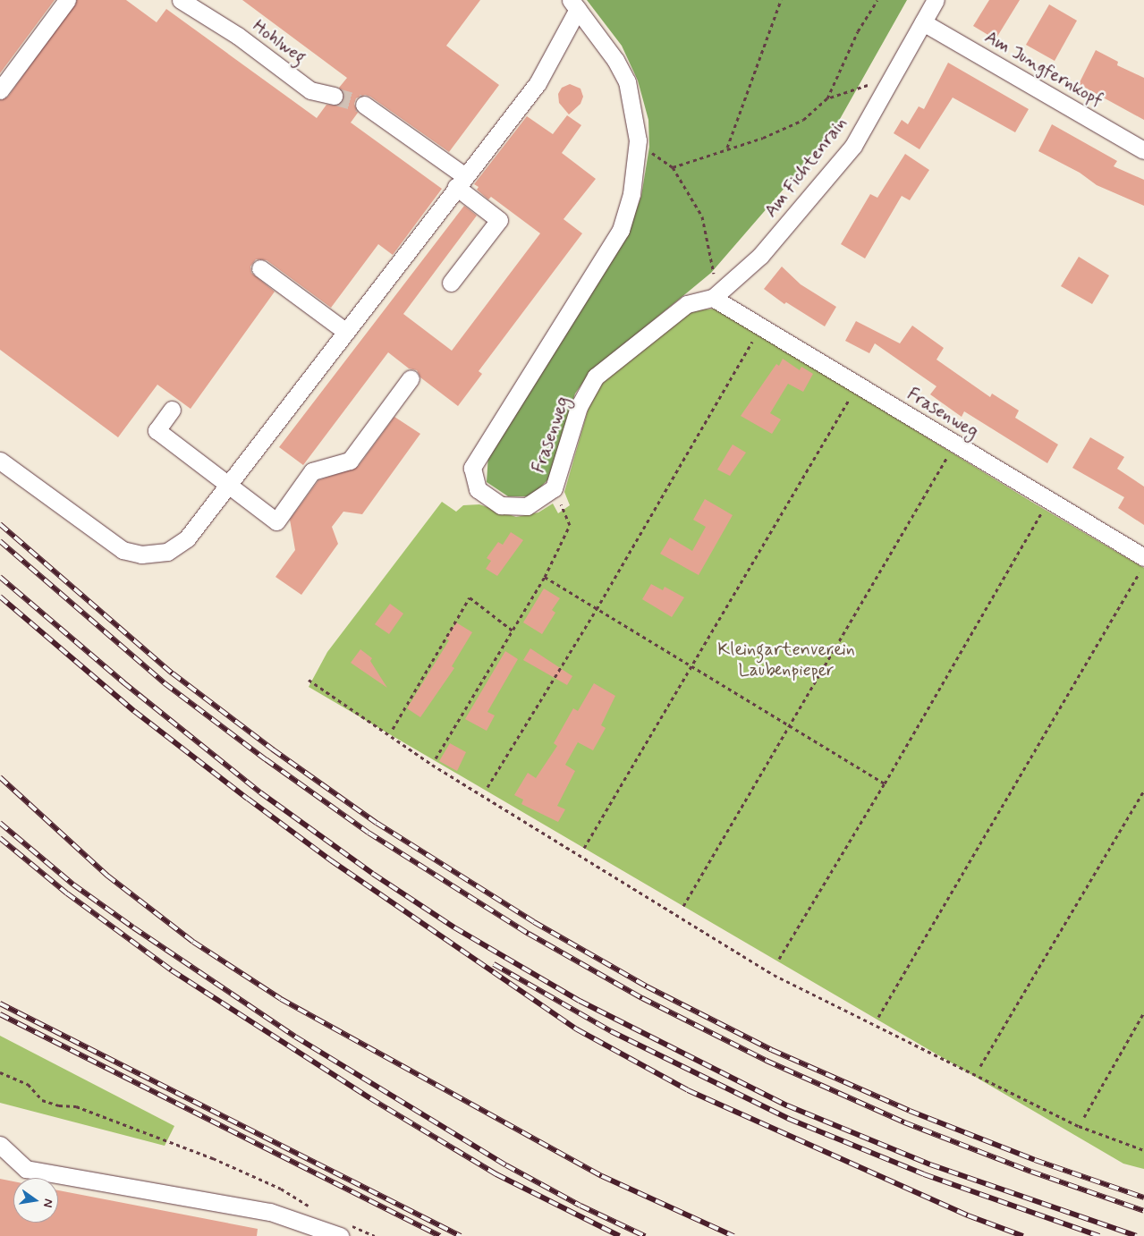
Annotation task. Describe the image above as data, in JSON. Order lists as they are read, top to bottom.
{
  "streets": {
    "street": [
      "Hohlweg",
      "Am Jungfernkopf",
      "Am Fichtenrain",
      "Frasenweg"
    ]
  },
  "crossings": [
    ["Am Jungfernkopf", "Am Fichtenrain"],
    ["Am Fichtenrain", "Frasenweg"]
  ],
  "parks": ["Kleingartenverein Laubenpieper"],
  "north": "right"
}
